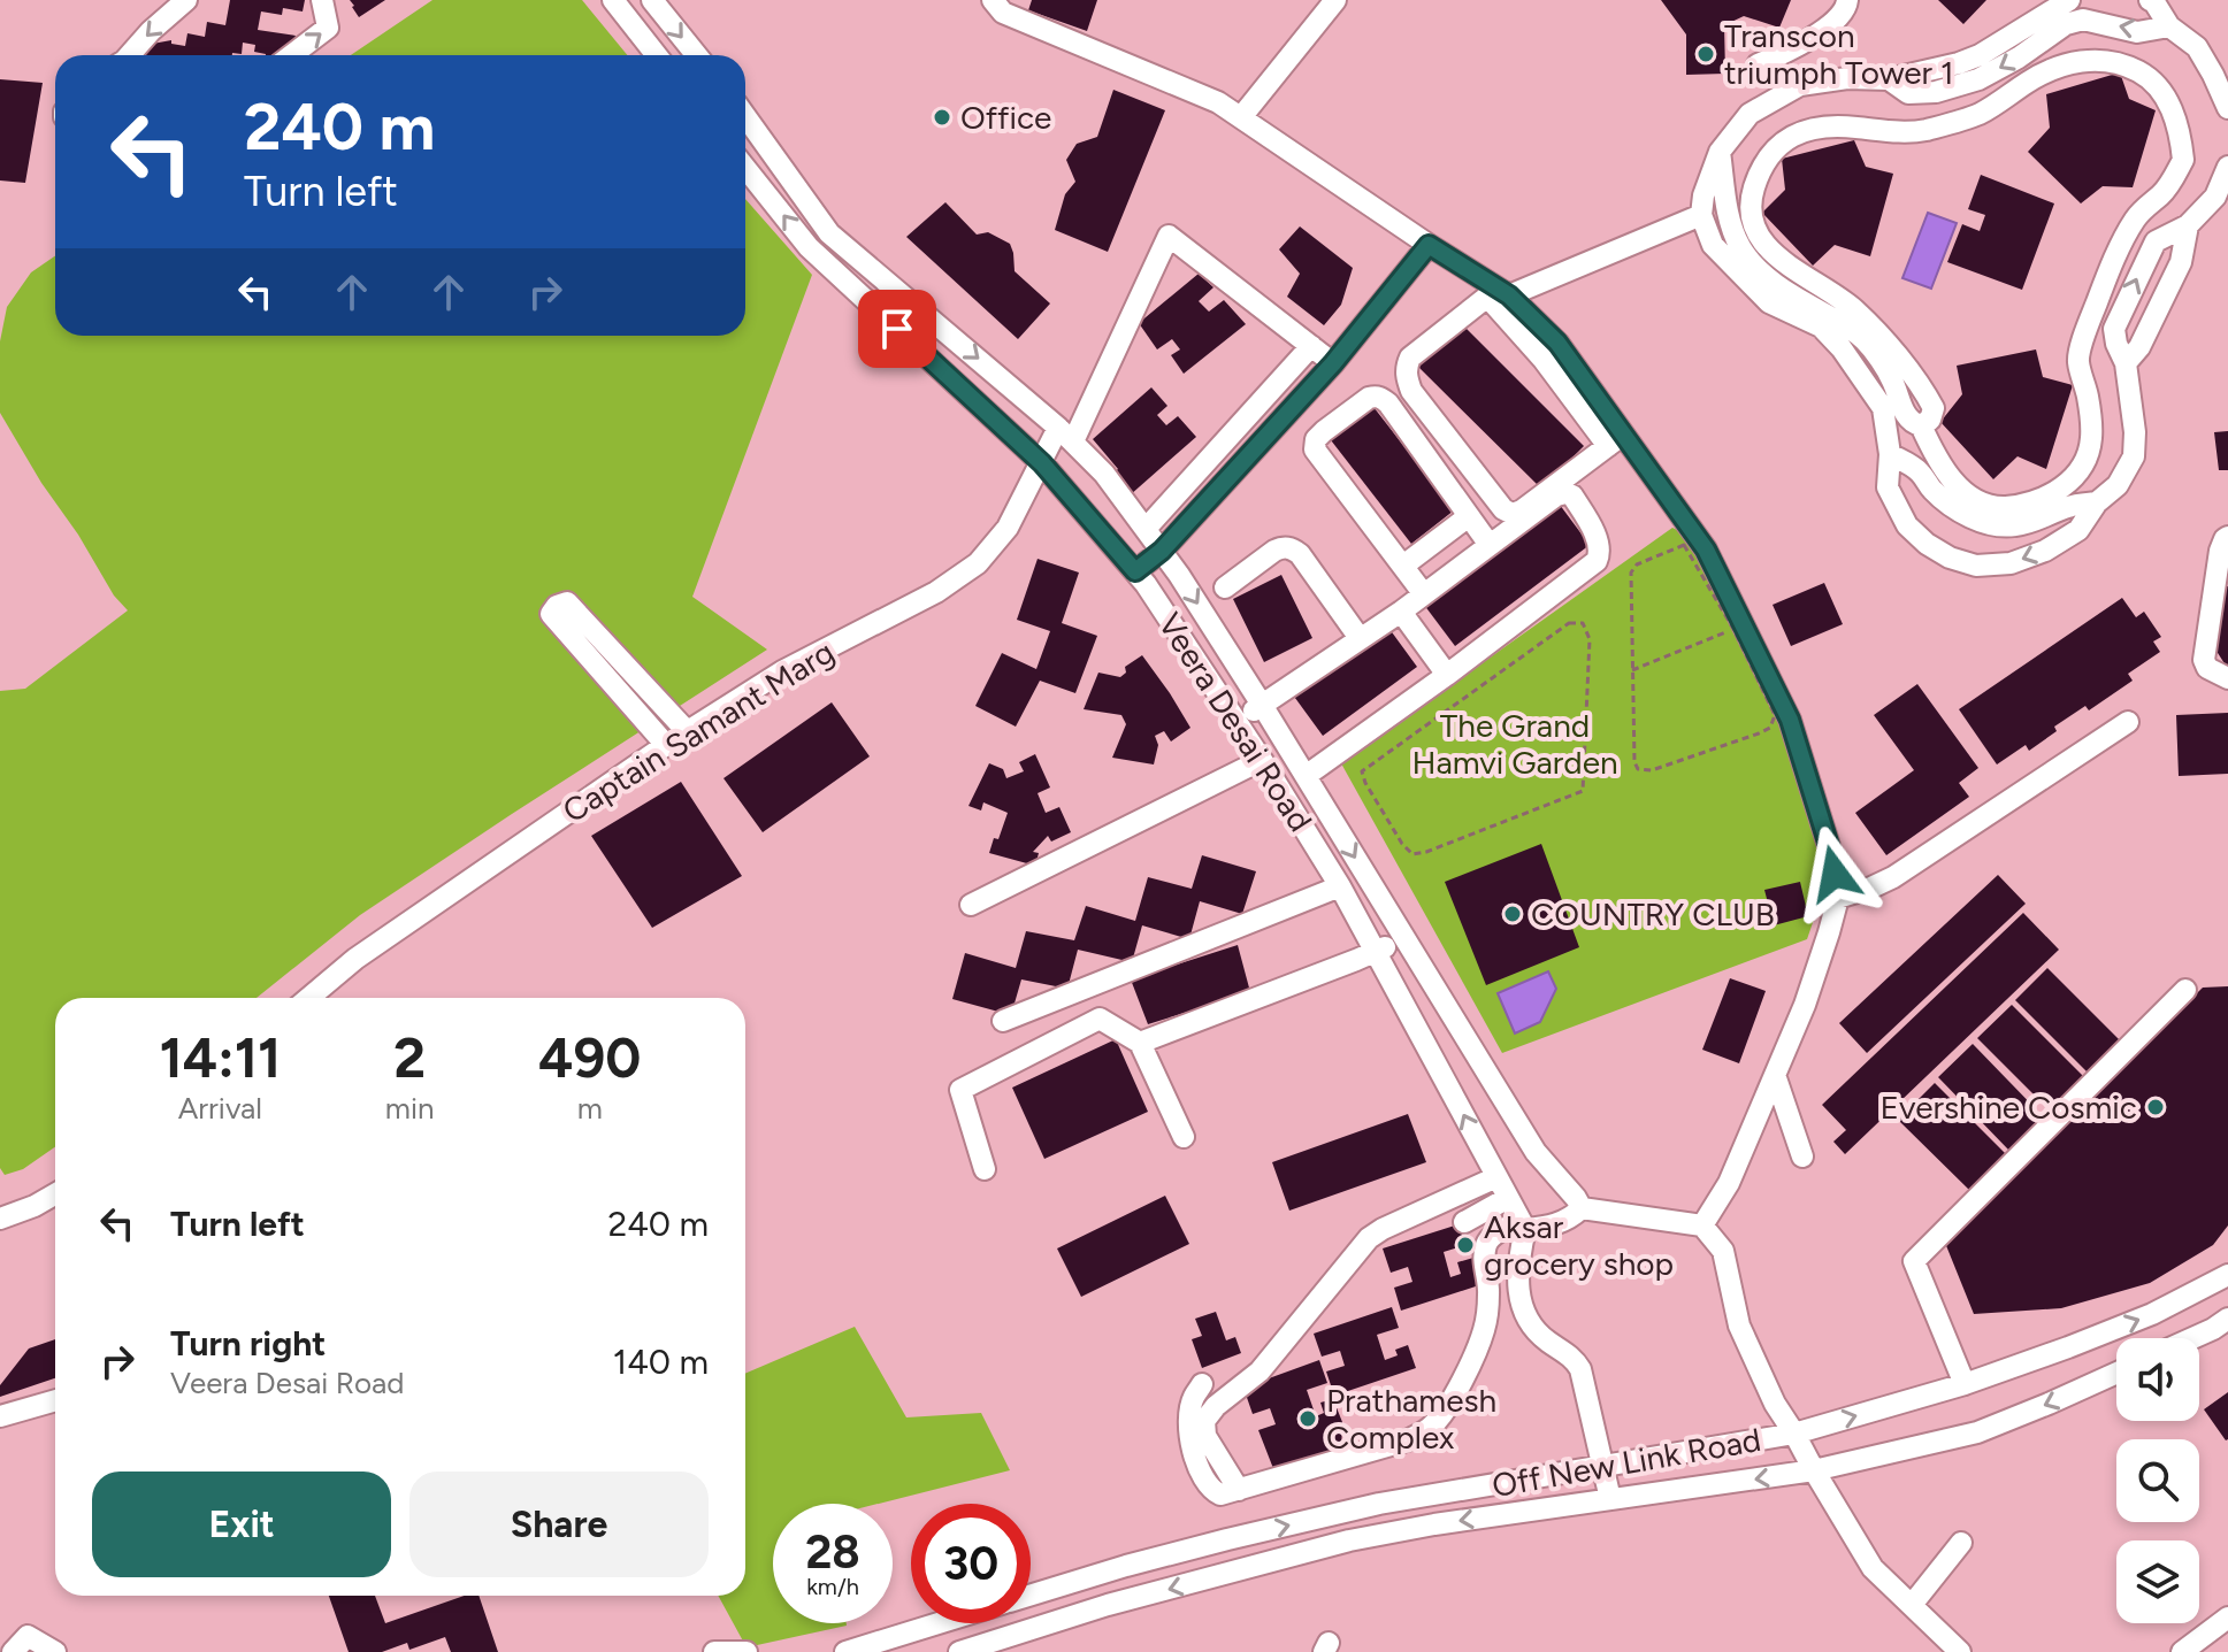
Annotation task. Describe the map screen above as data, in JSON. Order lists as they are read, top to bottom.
{
  "streets": {
    "street": ["Veera Desai Road", "Captain Samant Marg", "Off New Link Road"]
  },
  "crossings": [
    ["Veera Desai Road", "Captain Samant Marg"]
  ],
  "parks": ["The Grand Hamvi Garden"],
  "places": [
    "Transcon triumph Tower 1",
    "Office",
    "COUNTRY CLUB",
    "Evershine Cosmic",
    "Aksar grocery shop",
    "Prathamesh Complex"
  ],
  "page": {
    "turn": ["240 m", "Turn left"],
    "eta": [
      "14:11",
      "Arrival",
      "2",
      "min",
      "490",
      "m"
    ],
    "list": [
      {
        "name": "Turn left",
        "value": "240 m"
      },
      {
        "name": "Turn right",
        "note": "Veera Desai Road",
        "value": "140 m"
      }
    ],
    "buttons": ["Exit", "Share"],
    "speed": "28 km/h",
    "limit": "30"
  }
}
